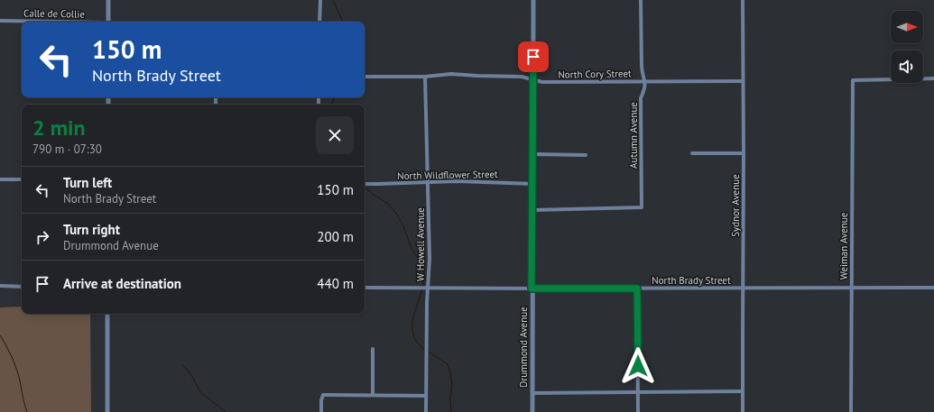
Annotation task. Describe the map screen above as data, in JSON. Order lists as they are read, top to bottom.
{
  "streets": {
    "street": [
      "Calle de Collie",
      "North Cory Street",
      "Autumn Avenue",
      "North Wildflower Street",
      "Sydnor Avenue",
      "W Howell Avenue",
      "Weiman Avenue",
      "North Brady Street",
      "Drummond Avenue"
    ]
  },
  "crossings": [
    ["North Cory Street", "Autumn Avenue"],
    ["North Cory Street", "Sydnor Avenue"],
    ["North Cory Street", "W Howell Avenue"],
    ["North Cory Street", "Drummond Avenue"],
    ["Autumn Avenue", "Drummond Avenue"],
    ["North Wildflower Street", "W Howell Avenue"],
    ["North Wildflower Street", "Drummond Avenue"],
    ["Sydnor Avenue", "North Brady Street"],
    ["W Howell Avenue", "North Brady Street"],
    ["Weiman Avenue", "North Brady Street"],
    ["North Brady Street", "Drummond Avenue"]
  ],
  "north": "right",
  "page": {
    "turn": ["150 m", "North Brady Street"],
    "heading": ["2 min", "790 m · 07:30"],
    "list": [
      {
        "name": "Turn left",
        "note": "North Brady Street",
        "value": "150 m"
      },
      {
        "name": "Turn right",
        "note": "Drummond Avenue",
        "value": "200 m"
      },
      {
        "name": "Arrive at destination",
        "value": "440 m"
      }
    ]
  }
}
